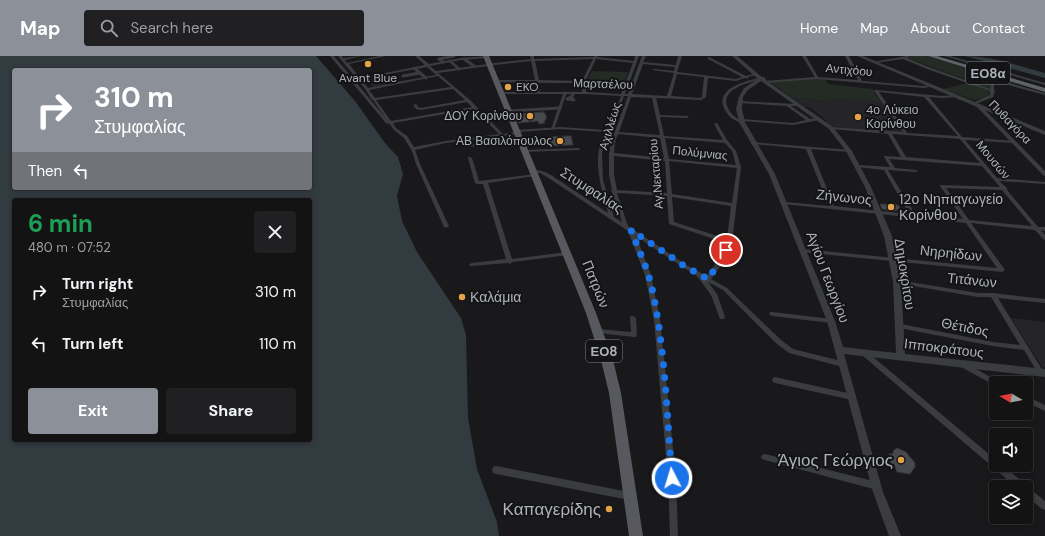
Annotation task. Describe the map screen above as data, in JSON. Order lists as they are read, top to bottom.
{
  "streets": {
    "highway": ["ΕΟ8α"],
    "main road": ["Πατρών", "ΕΟ8"],
    "street": [
      "Αντιχόου",
      "Μαρτσέλου",
      "Πυθαγόρα",
      "Αχιλλέως",
      "Πολύμνιας",
      "Μουσών",
      "Αγ.Νεκταρίου",
      "Στυμφαλίας",
      "Ζήνωνος",
      "Νηρηίδων",
      "Δημοκρίτου",
      "Αγίου Γεωργίου",
      "Τιτάνων",
      "Θέτιδος",
      "Ιπποκράτους"
    ]
  },
  "crossings": [
    ["Αντιχόου", "Δημοκρίτου"],
    ["Μαρτσέλου", "Αχιλλέως"],
    ["Μαρτσέλου", "Αγ.Νεκταρίου"],
    ["Μαρτσέλου", "Πατρών"],
    ["Αχιλλέως", "Πολύμνιας"],
    ["Αχιλλέως", "Στυμφαλίας"],
    ["Πολύμνιας", "Αγ.Νεκταρίου"],
    ["Μουσών", "Ζήνωνος"],
    ["Στυμφαλίας", "Αγίου Γεωργίου"],
    ["Στυμφαλίας", "Πατρών"],
    ["Ζήνωνος", "Νηρηίδων"],
    ["Ζήνωνος", "Δημοκρίτου"],
    ["Ζήνωνος", "Αγίου Γεωργίου"],
    ["Νηρηίδων", "Δημοκρίτου"],
    ["Νηρηίδων", "Αγίου Γεωργίου"],
    ["Δημοκρίτου", "Τιτάνων"],
    ["Δημοκρίτου", "Θέτιδος"],
    ["Δημοκρίτου", "Ιπποκράτους"],
    ["Αγίου Γεωργίου", "Ιπποκράτους"]
  ],
  "places": [
    "Avant Blue",
    "EKO",
    "ΔΟΥ Κορίνθου",
    "4ο Λύκειο Κορίνθου",
    "ΑΒ Βασιλόπουλος",
    "12ο Νηπιαγωγείο Κορίνθου",
    "Καλάμια",
    "Άγιος Γεώργιος",
    "Καπαγερίδης"
  ],
  "north": "left",
  "page": {
    "header": "Map",
    "search": "Search here",
    "nav": [
      "Home",
      "Map",
      "About",
      "Contact"
    ],
    "turn": ["310 m", "Στυμφαλίας"],
    "then": "Then",
    "heading": ["6 min", "480 m · 07:52"],
    "list": [
      {
        "name": "Turn right",
        "note": "Στυμφαλίας",
        "value": "310 m"
      },
      {
        "name": "Turn left",
        "value": "110 m"
      }
    ],
    "buttons": ["Exit", "Share"]
  }
}
